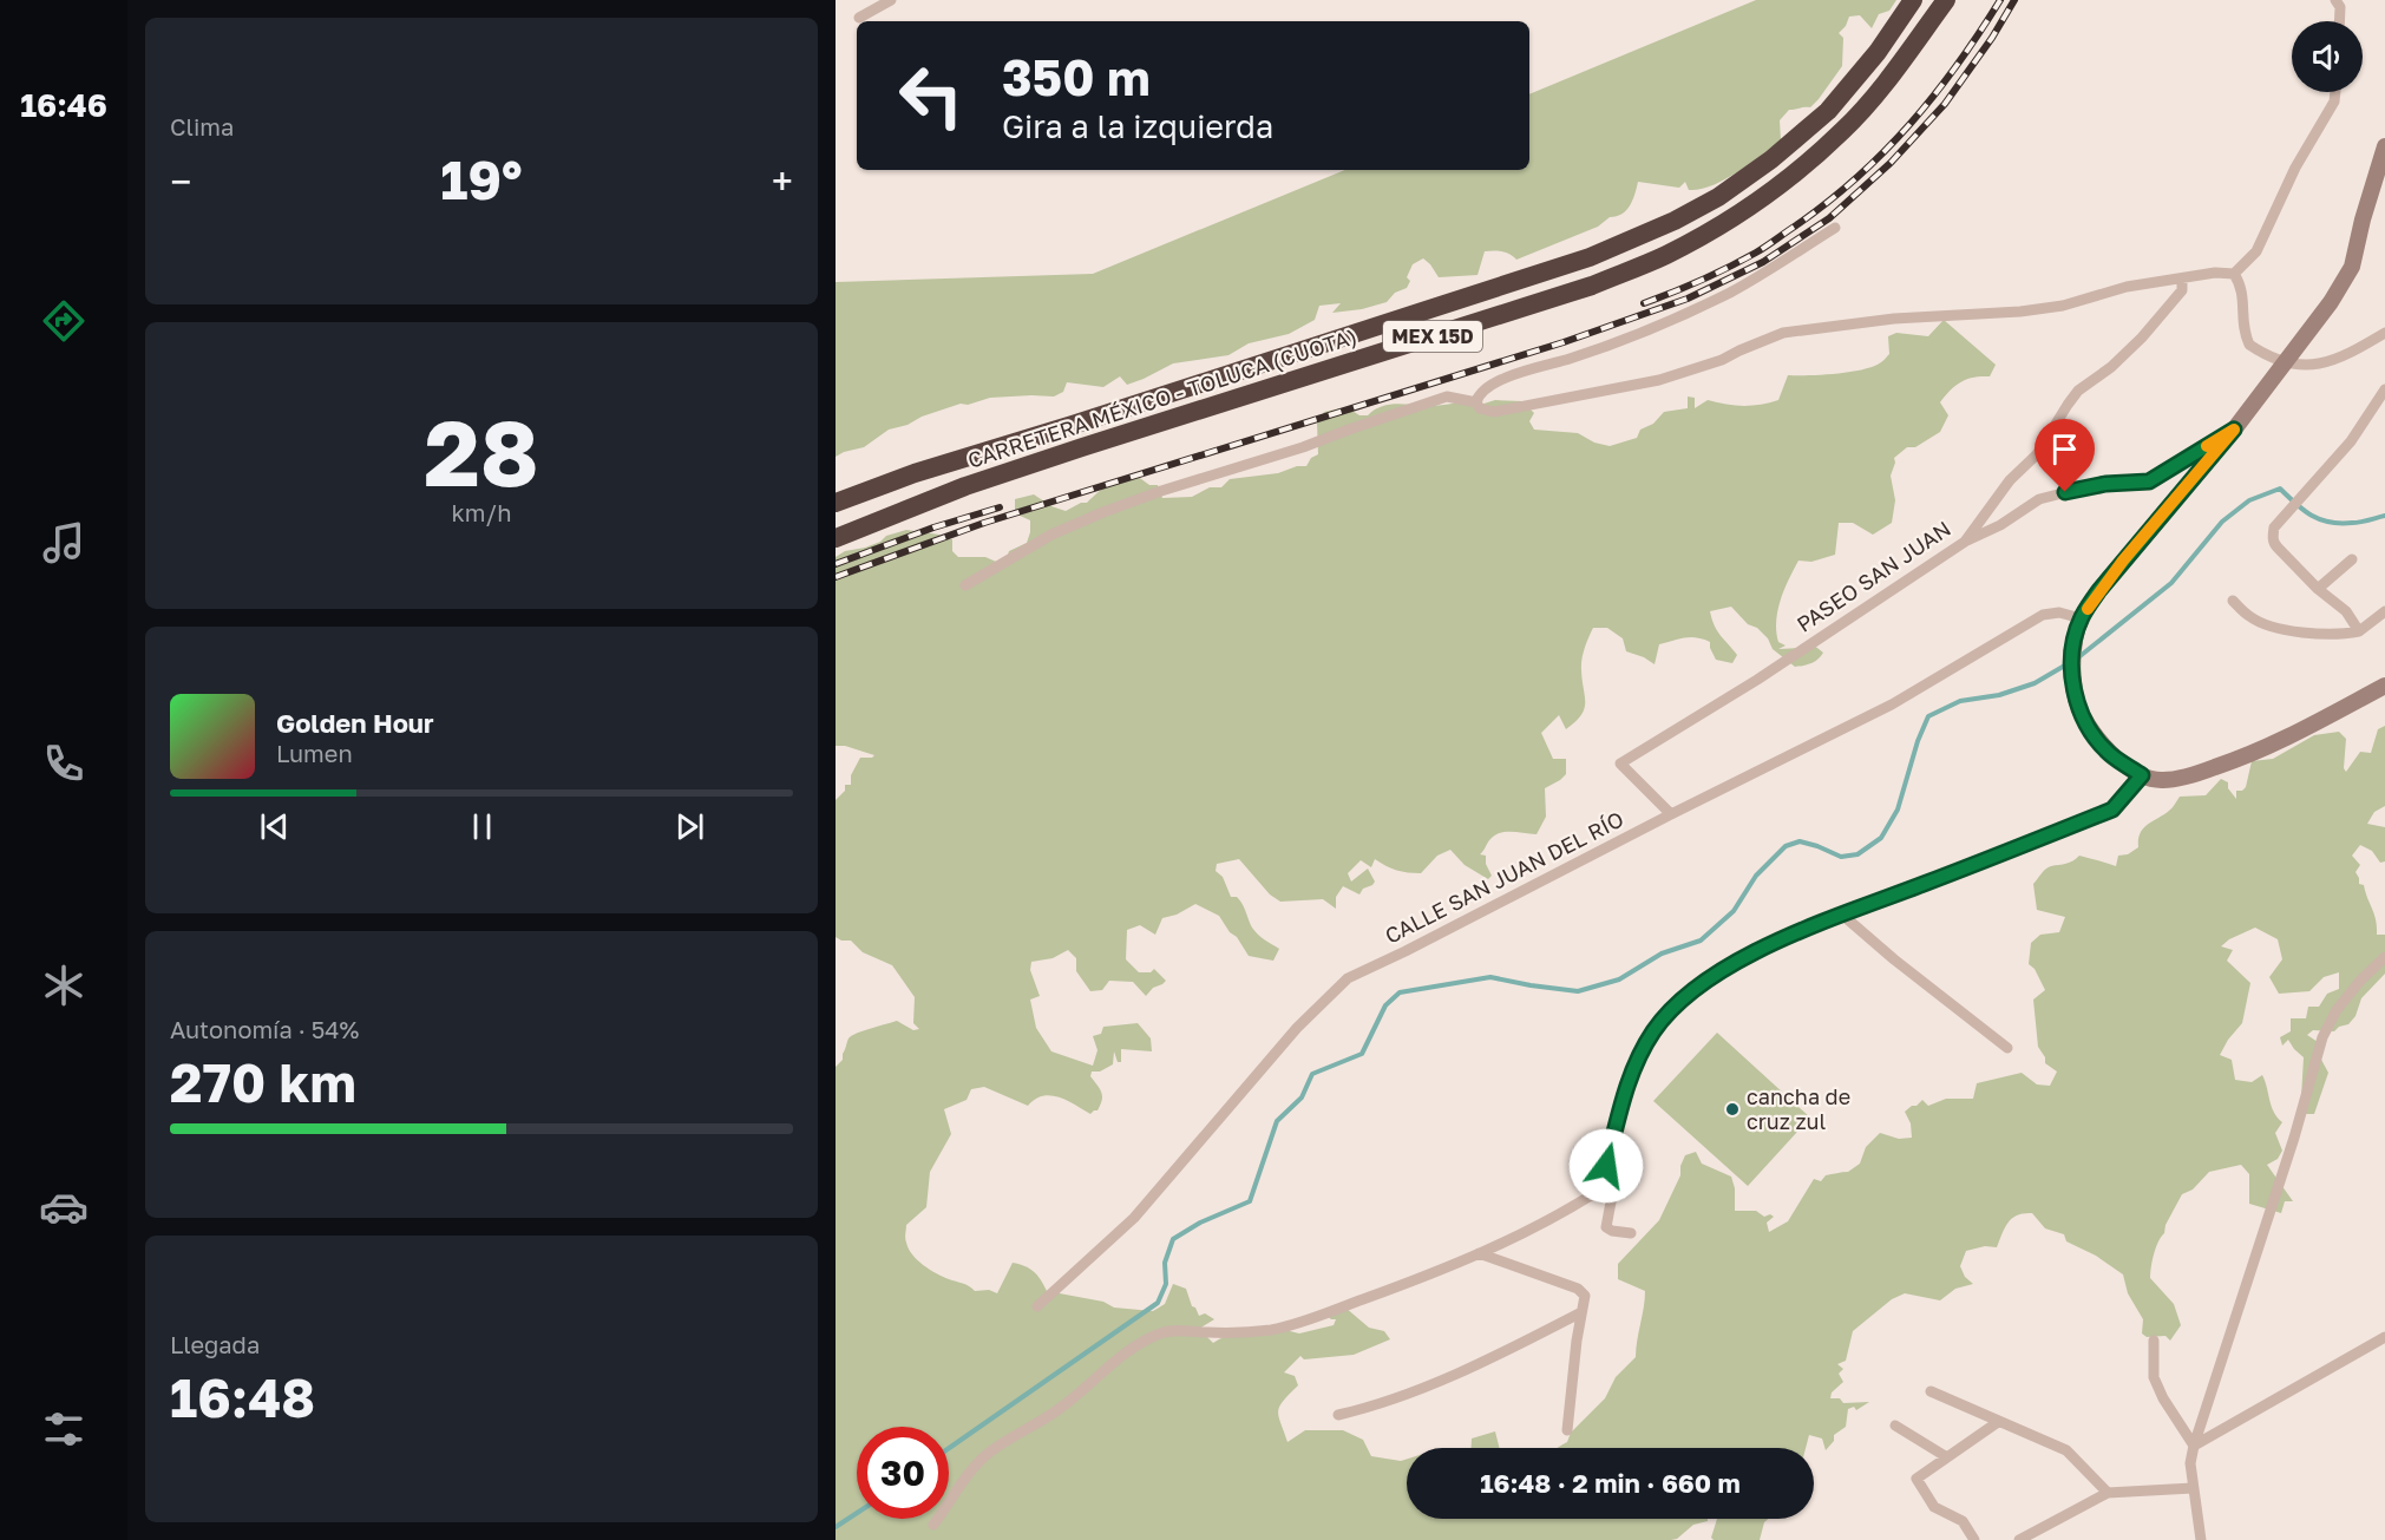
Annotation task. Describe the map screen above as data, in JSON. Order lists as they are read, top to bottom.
{
  "streets": {
    "highway": ["MEX 15D", "CARRETERA MÉXICO - TOLUCA (CUOTA)"],
    "street": ["PASEO SAN JUAN", "CALLE SAN JUAN DEL RÍO"]
  },
  "crossings": [
    ["PASEO SAN JUAN", "CALLE SAN JUAN DEL RÍO"]
  ],
  "places": ["cancha de cruz zul"],
  "page": {
    "tabs": "16:46",
    "tile": [
      "Clima",
      ["28", "km/h"],
      ["Autonomía · 54%", "270 km"],
      ["Llegada", "16:48"]
    ],
    "turn": ["350 m", "Gira a la izquierda"],
    "heat": ["−", "19°", "+"],
    "song": ["Golden Hour", "Lumen"],
    "limit": "30",
    "trip": "16:48 · 2 min · 660 m"
  }
}
